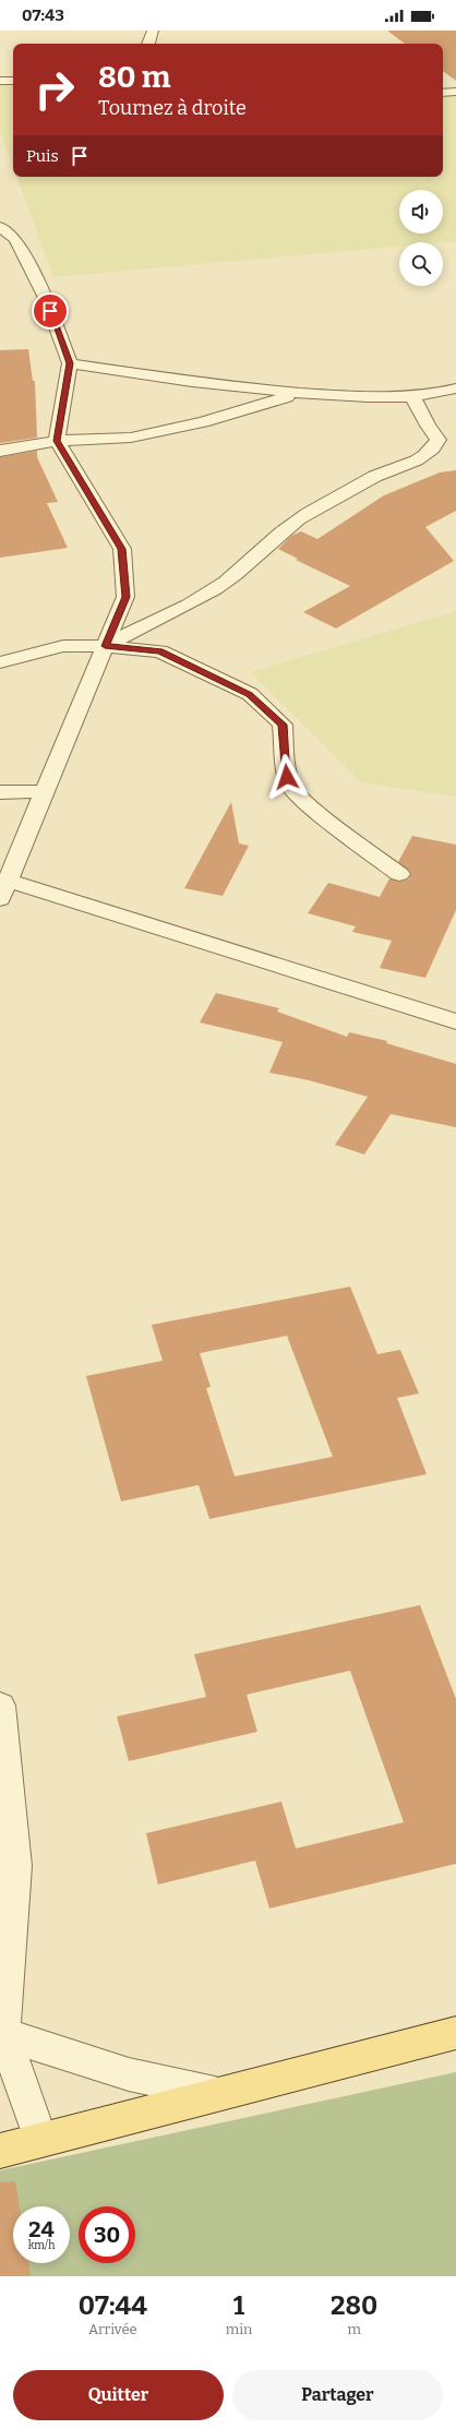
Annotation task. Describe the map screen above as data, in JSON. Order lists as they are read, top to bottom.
{
  "page": {
    "status": "07:43",
    "turn": ["80 m", "Tournez à droite"],
    "then": "Puis",
    "speed": "24 km/h",
    "limit": "30",
    "eta": [
      "07:44",
      "Arrivée",
      "1",
      "min",
      "280",
      "m"
    ],
    "buttons": ["Quitter", "Partager"]
  }
}
